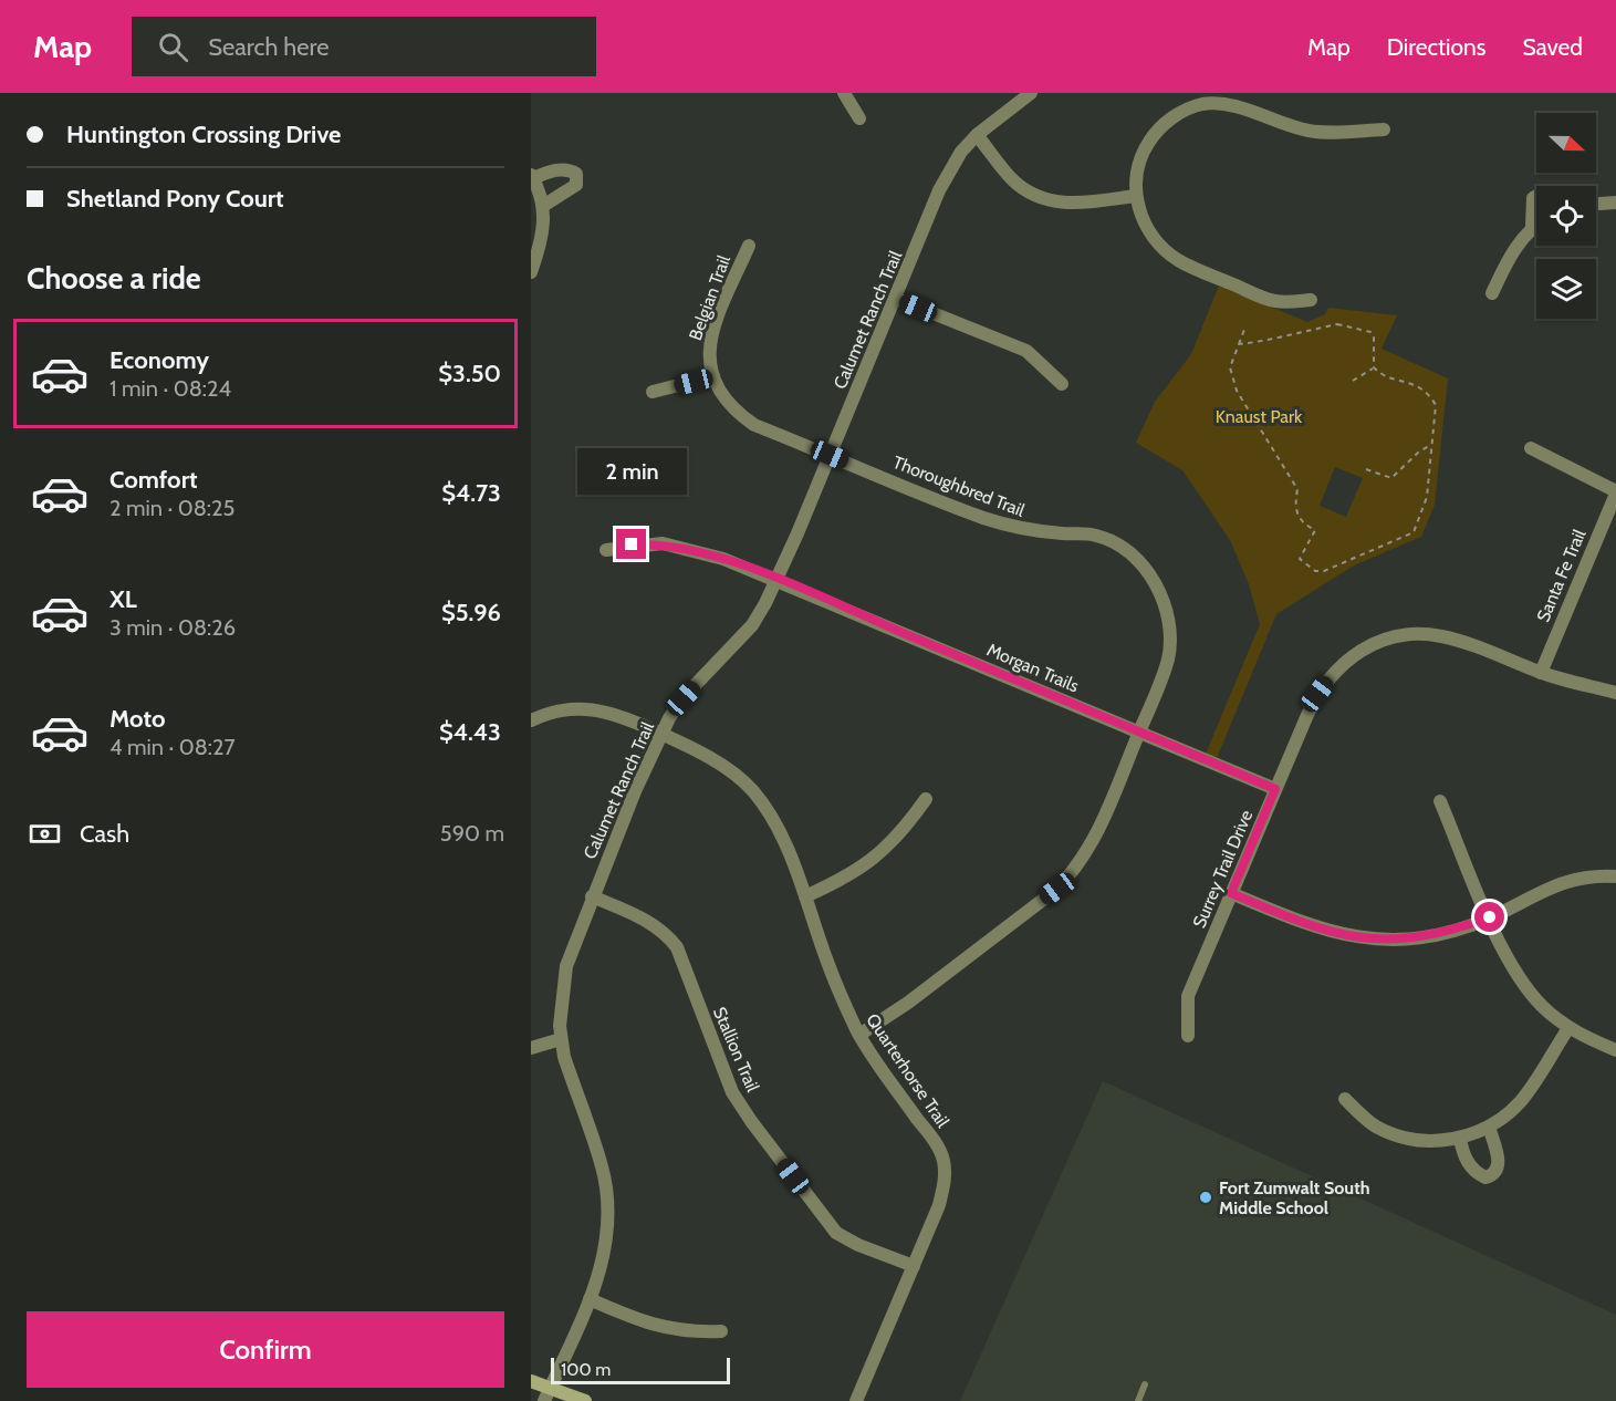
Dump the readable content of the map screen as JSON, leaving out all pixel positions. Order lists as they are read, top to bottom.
{
  "streets": {
    "street": [
      "Belgian Trail",
      "Calumet Ranch Trail",
      "Thoroughbred Trail",
      "Santa Fe Trail",
      "Morgan Trails",
      "Surrey Trail Drive",
      "Stallion Trail",
      "Quarterhorse Trail"
    ]
  },
  "crossings": [
    ["Belgian Trail", "Calumet Ranch Trail"],
    ["Belgian Trail", "Thoroughbred Trail"],
    ["Calumet Ranch Trail", "Thoroughbred Trail"],
    ["Calumet Ranch Trail", "Morgan Trails"],
    ["Calumet Ranch Trail", "Stallion Trail"],
    ["Calumet Ranch Trail", "Quarterhorse Trail"],
    ["Thoroughbred Trail", "Morgan Trails"],
    ["Thoroughbred Trail", "Quarterhorse Trail"],
    ["Santa Fe Trail", "Surrey Trail Drive"],
    ["Morgan Trails", "Surrey Trail Drive"],
    ["Stallion Trail", "Quarterhorse Trail"]
  ],
  "parks": ["Knaust Park"],
  "places": ["Fort Zumwalt South Middle School"],
  "scale_bar": "100 m",
  "north": "right",
  "page": {
    "header": "Map",
    "search": "Search here",
    "nav": ["Map", "Directions", "Saved"],
    "banner": ["Huntington Crossing Drive", "Shetland Pony Court"],
    "heading": "Choose a ride",
    "list": [
      {
        "name": "Economy",
        "note": "1 min · 08:24",
        "value": "$3.50"
      },
      {
        "name": "Comfort",
        "note": "2 min · 08:25",
        "value": "$4.73"
      },
      {
        "name": "XL",
        "note": "3 min · 08:26",
        "value": "$5.96"
      },
      {
        "name": "Moto",
        "note": "4 min · 08:27",
        "value": "$4.43"
      }
    ],
    "bubble": "2 min",
    "pay": ["Cash", "590 m"],
    "buttons": "Confirm",
    "scale": "100 m"
  }
}
